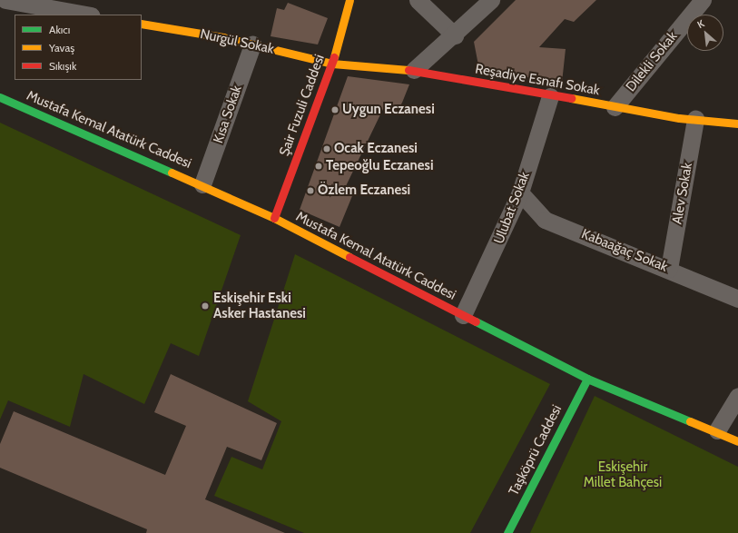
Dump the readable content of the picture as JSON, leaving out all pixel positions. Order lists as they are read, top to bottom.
{
  "streets": {
    "main road": [
      "Nurgül Sokak",
      "Reşadiye Esnafı Sokak",
      "Şair Fuzuli Caddesi",
      "Mustafa Kemal Atatürk Caddesi",
      "Taşköprü Caddesi"
    ],
    "street": [
      "Dilekli Sokak",
      "Kısa Sokak",
      "Alev Sokak",
      "Ulubat Sokak",
      "Kabaağaç Sokak"
    ]
  },
  "crossings": [
    ["Nurgül Sokak", "Reşadiye Esnafı Sokak"],
    ["Nurgül Sokak", "Şair Fuzuli Caddesi"],
    ["Nurgül Sokak", "Kısa Sokak"],
    ["Dilekli Sokak", "Reşadiye Esnafı Sokak"],
    ["Reşadiye Esnafı Sokak", "Şair Fuzuli Caddesi"],
    ["Reşadiye Esnafı Sokak", "Alev Sokak"],
    ["Reşadiye Esnafı Sokak", "Ulubat Sokak"],
    ["Şair Fuzuli Caddesi", "Mustafa Kemal Atatürk Caddesi"],
    ["Kısa Sokak", "Mustafa Kemal Atatürk Caddesi"],
    ["Mustafa Kemal Atatürk Caddesi", "Ulubat Sokak"],
    ["Mustafa Kemal Atatürk Caddesi", "Taşköprü Caddesi"],
    ["Alev Sokak", "Kabaağaç Sokak"],
    ["Ulubat Sokak", "Kabaağaç Sokak"]
  ],
  "parks": ["Eskişehir Millet Bahçesi"],
  "places": [
    "Uygun Eczanesi",
    "Ocak Eczanesi",
    "Tepeoğlu Eczanesi",
    "Özlem Eczanesi",
    "Eskişehir Eski Asker Hastanesi"
  ],
  "legend": ["Akıcı", "Yavaş", "Sıkışık"],
  "north": "top left"
}
